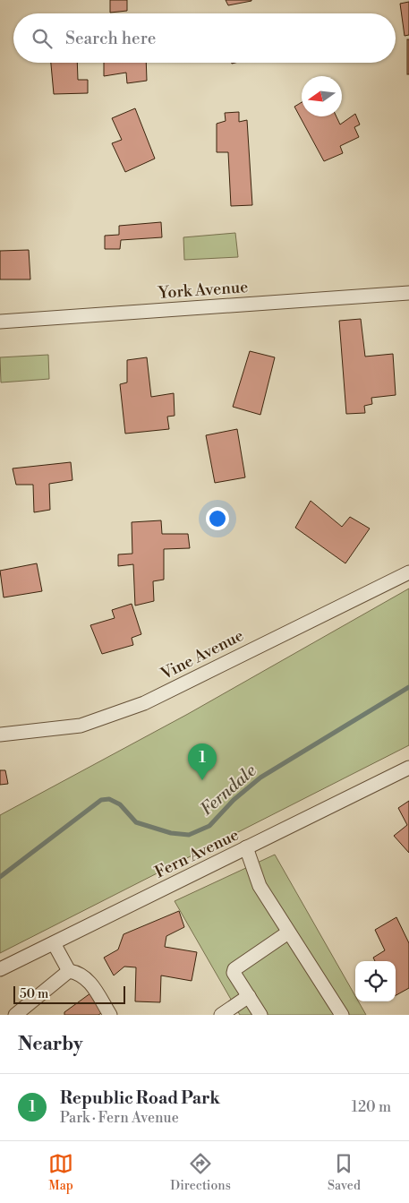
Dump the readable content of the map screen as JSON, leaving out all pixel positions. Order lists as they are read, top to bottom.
{
  "streets": {
    "street": ["York Avenue", "Vine Avenue", "Fern Avenue"]
  },
  "water": ["Ferndale"],
  "scale_bar": "50 m",
  "north": "left",
  "page": {
    "search": "Search here",
    "pins": "1",
    "scale": "50 m",
    "heading": "Nearby",
    "list": [
      {
        "mark": "1",
        "name": "Republic Road Park",
        "note": "Park · Fern Avenue",
        "value": "120 m"
      }
    ],
    "nav": ["Map", "Directions", "Saved"]
  }
}
